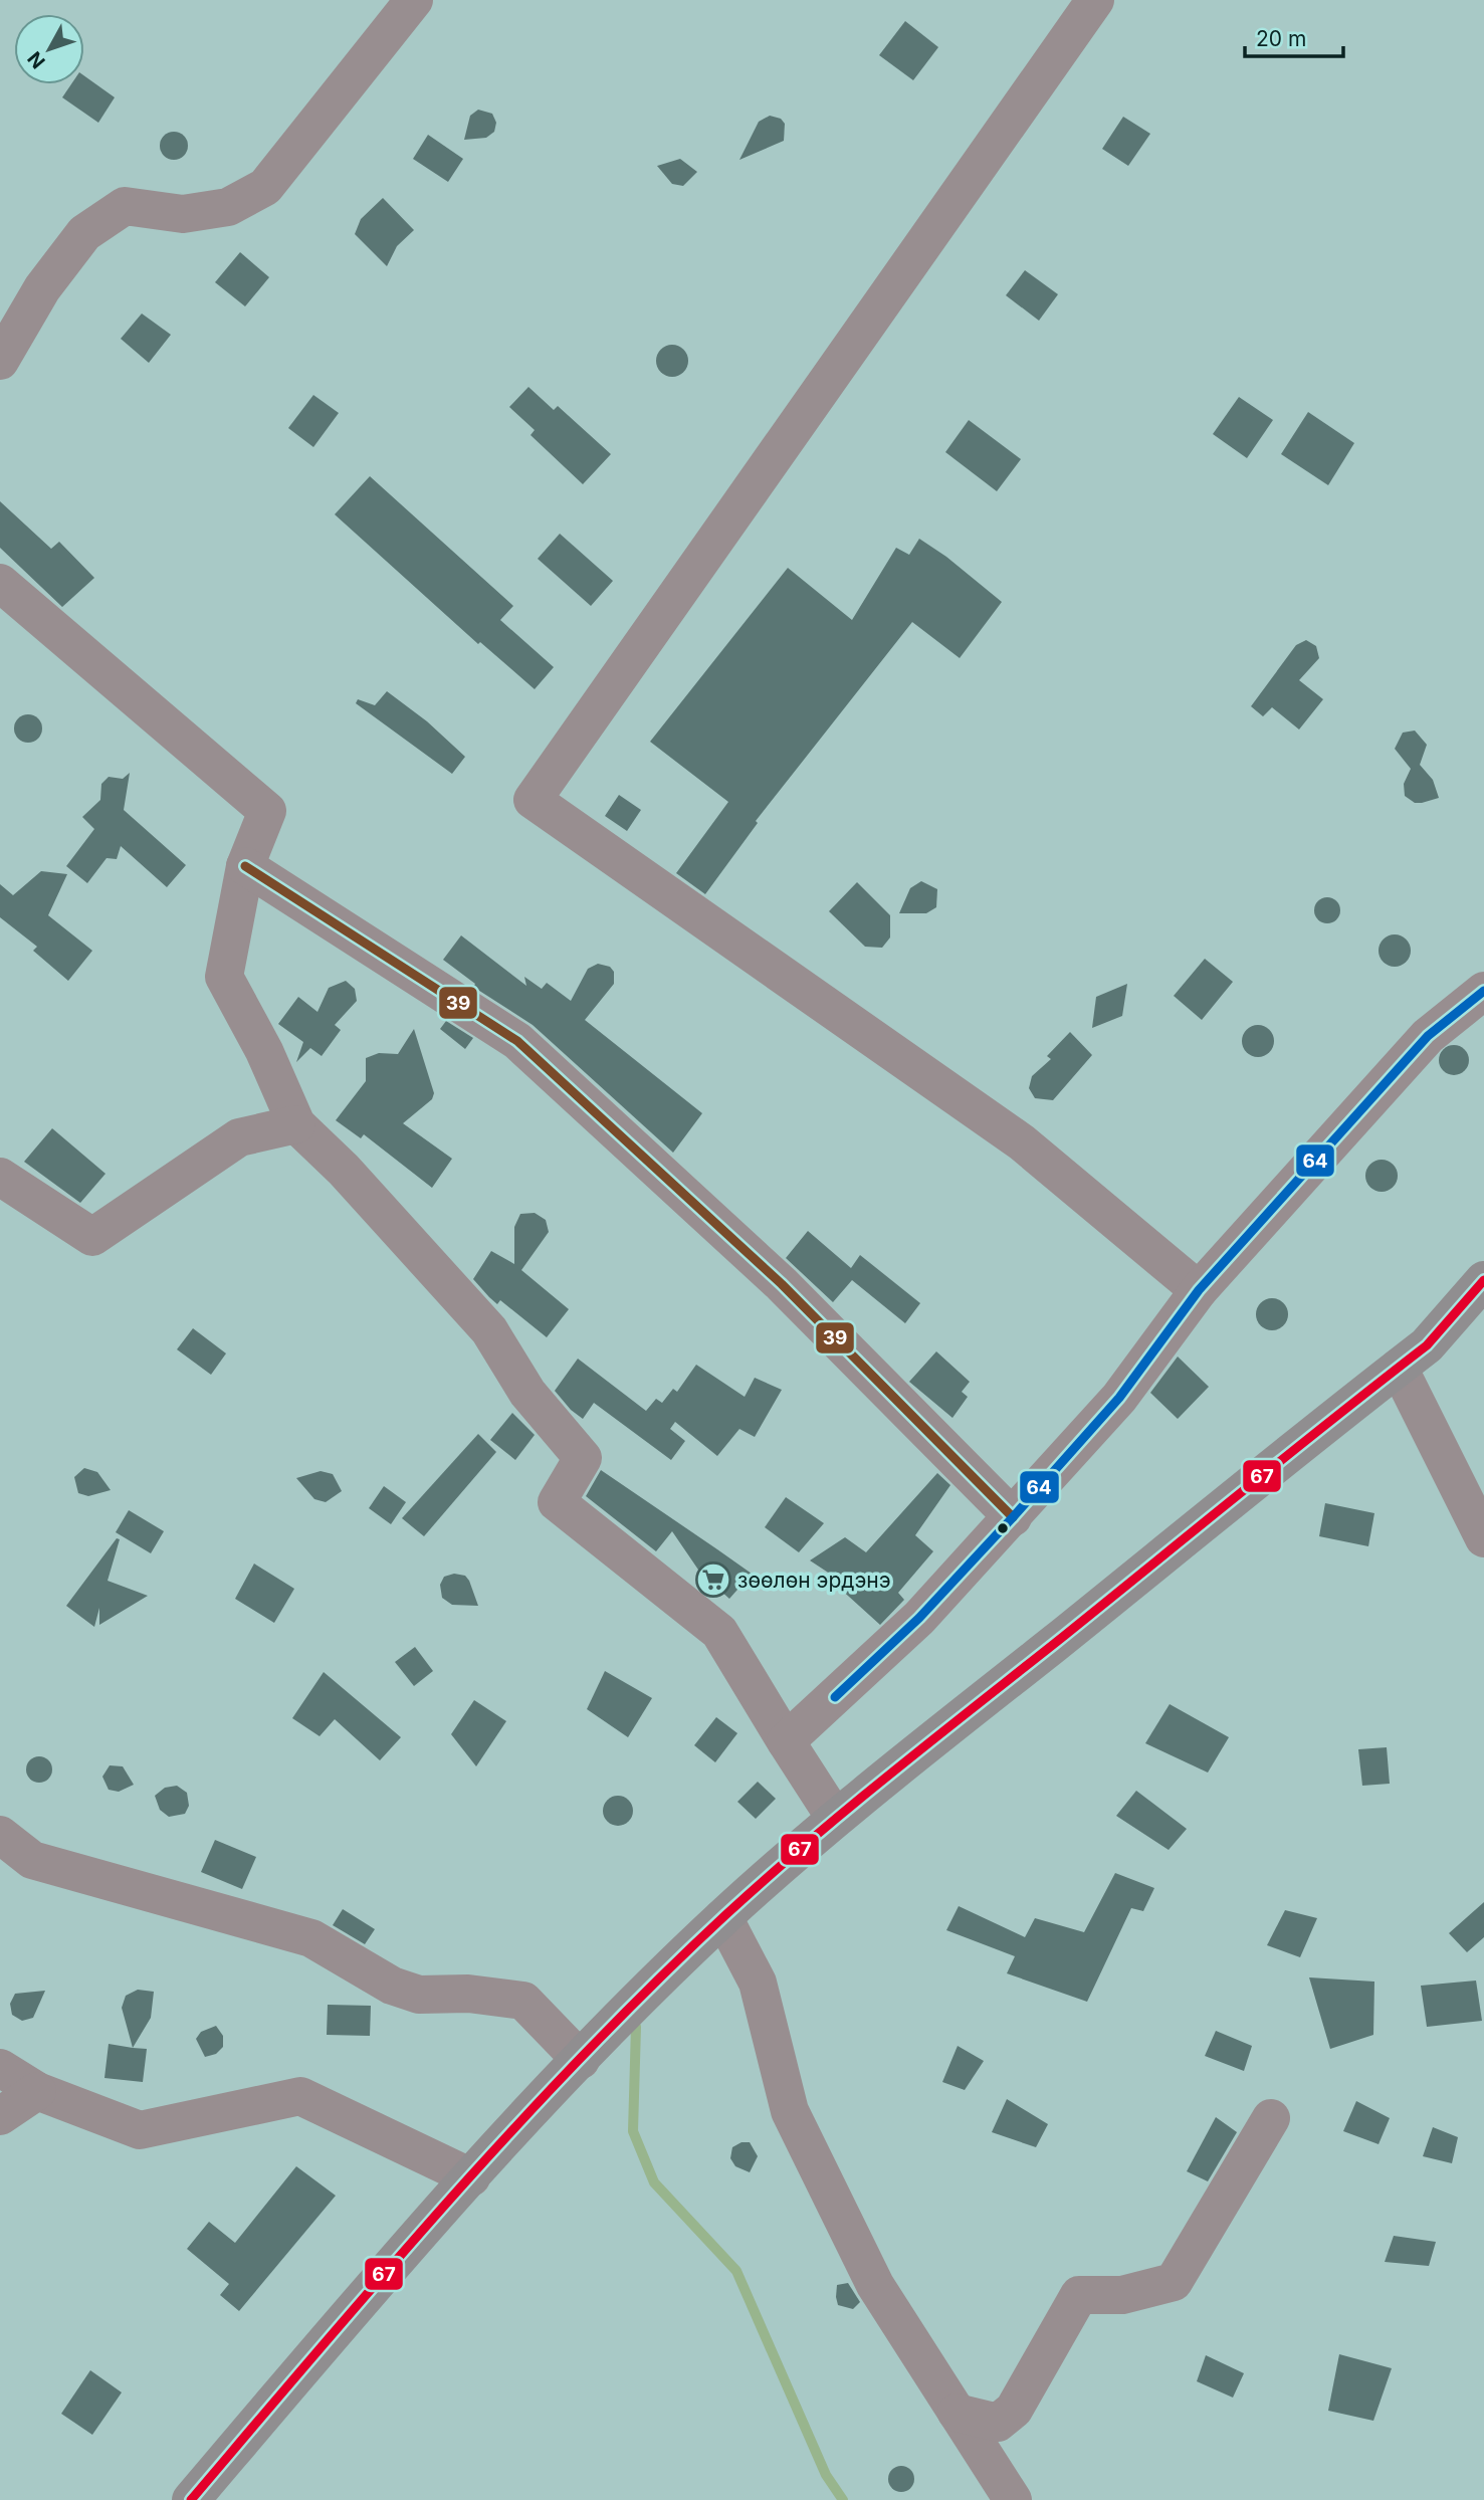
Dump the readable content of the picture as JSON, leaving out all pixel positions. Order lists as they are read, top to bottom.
{
  "places": {
    "supermarket": ["зөөлөн эрдэнэ"]
  },
  "lines": ["transit line 39", "transit line 64", "transit line 67"],
  "scale_bar": "20 m",
  "north": "bottom left"
}
